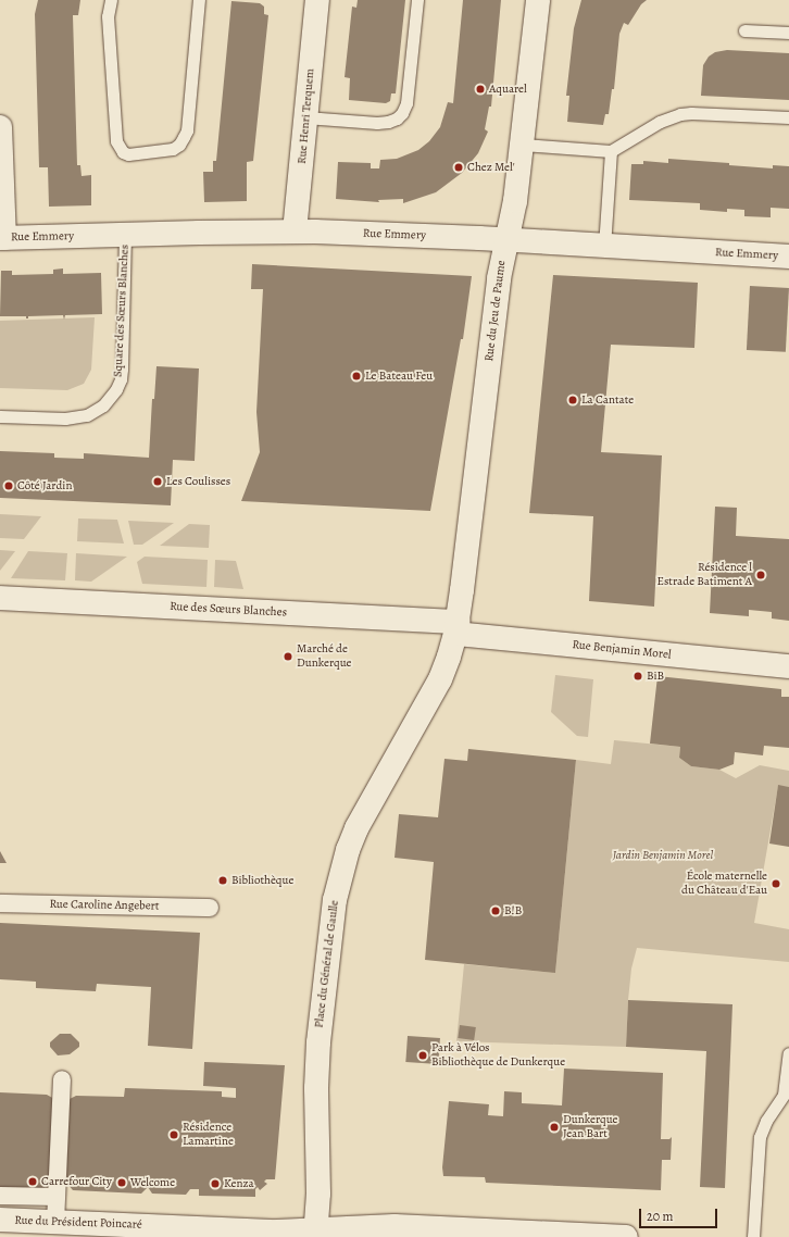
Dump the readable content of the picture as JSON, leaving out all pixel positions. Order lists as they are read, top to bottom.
{
  "streets": {
    "street": [
      "Rue Henri Terquem",
      "Rue Emmery",
      "Rue du Jeu de Paume",
      "Rue des Sœurs Blanches",
      "Rue Benjamin Morel",
      "Rue Caroline Angebert",
      "Place du Général de Gaulle",
      "Rue du Président Poincaré"
    ],
    "lane": ["Square des Sœurs Blanches"]
  },
  "crossings": [
    ["Rue Henri Terquem", "Rue Emmery"],
    ["Rue Emmery", "Square des Sœurs Blanches"],
    ["Rue Emmery", "Rue du Jeu de Paume"],
    ["Rue du Jeu de Paume", "Rue des Sœurs Blanches"],
    ["Rue du Jeu de Paume", "Rue Benjamin Morel"],
    ["Rue du Jeu de Paume", "Place du Général de Gaulle"],
    ["Rue des Sœurs Blanches", "Rue Benjamin Morel"],
    ["Rue des Sœurs Blanches", "Place du Général de Gaulle"],
    ["Rue Benjamin Morel", "Place du Général de Gaulle"],
    ["Place du Général de Gaulle", "Rue du Président Poincaré"]
  ],
  "parks": ["Jardin Benjamin Morel"],
  "places": [
    "Aquarel",
    "Chez Mel'",
    "Le Bateau Feu",
    "La Cantate",
    "Les Coulisses",
    "Côté Jardin",
    "Résidence l Estrade Batiment A",
    "Marché de Dunkerque",
    "BiB",
    "Bibliothèque",
    "École maternelle du Château d'Eau",
    "B!B",
    "Park à Vélos Bibliothèque de Dunkerque",
    "Dunkerque Jean Bart",
    "Résidence Lamartine",
    "Carrefour City",
    "Welcome",
    "Kenza"
  ],
  "scale_bar": "20 m"
}
